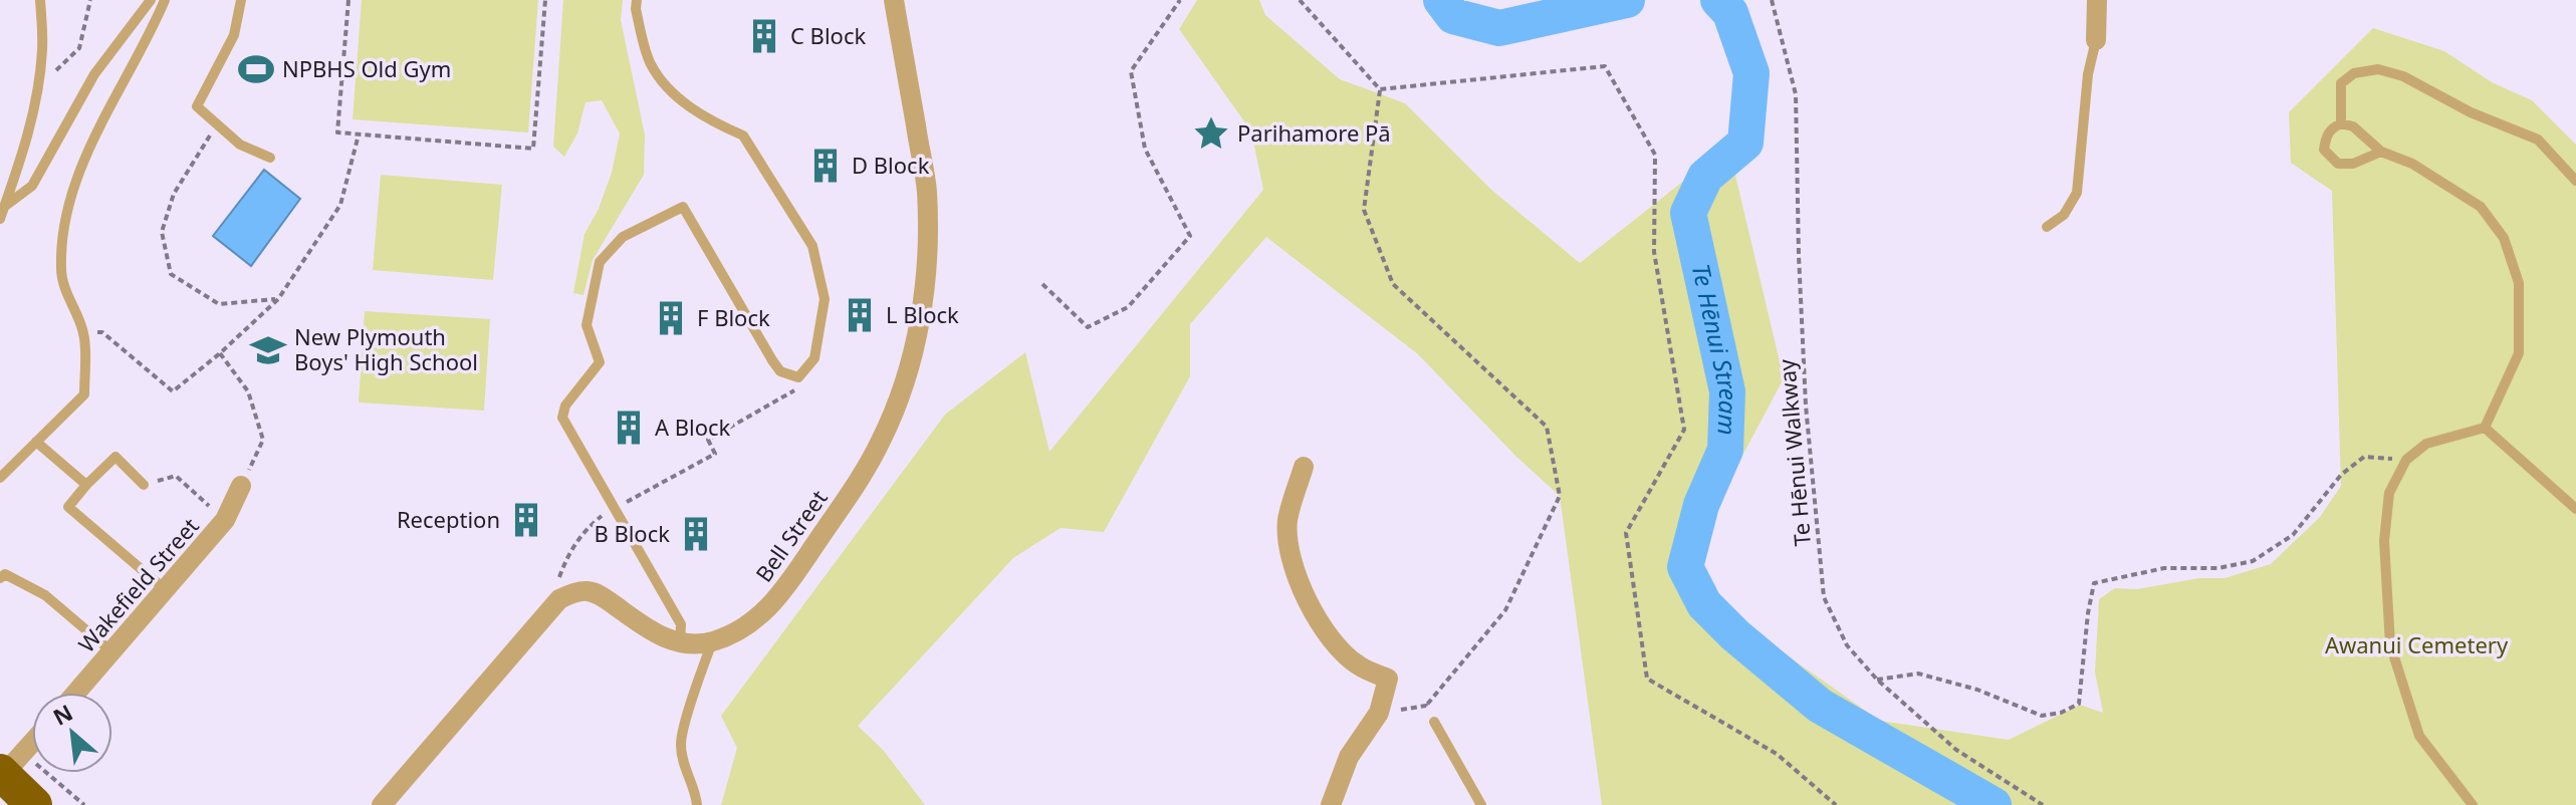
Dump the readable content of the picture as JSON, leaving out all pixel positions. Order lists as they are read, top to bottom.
{
  "streets": {
    "street": ["Bell Street", "Wakefield Street"],
    "path": ["Te Hēnui Walkway"]
  },
  "water": ["Te Hēnui Stream"],
  "parks": ["Awanui Cemetery"],
  "places": {
    "building": [
      "C Block",
      "D Block",
      "L Block",
      "F Block",
      "A Block",
      "Reception",
      "B Block"
    ],
    "sports": ["NPBHS Old Gym"],
    "place": ["Parihamore Pā"],
    "school or university": ["New Plymouth Boys' High School"]
  },
  "north": "top left"
}
